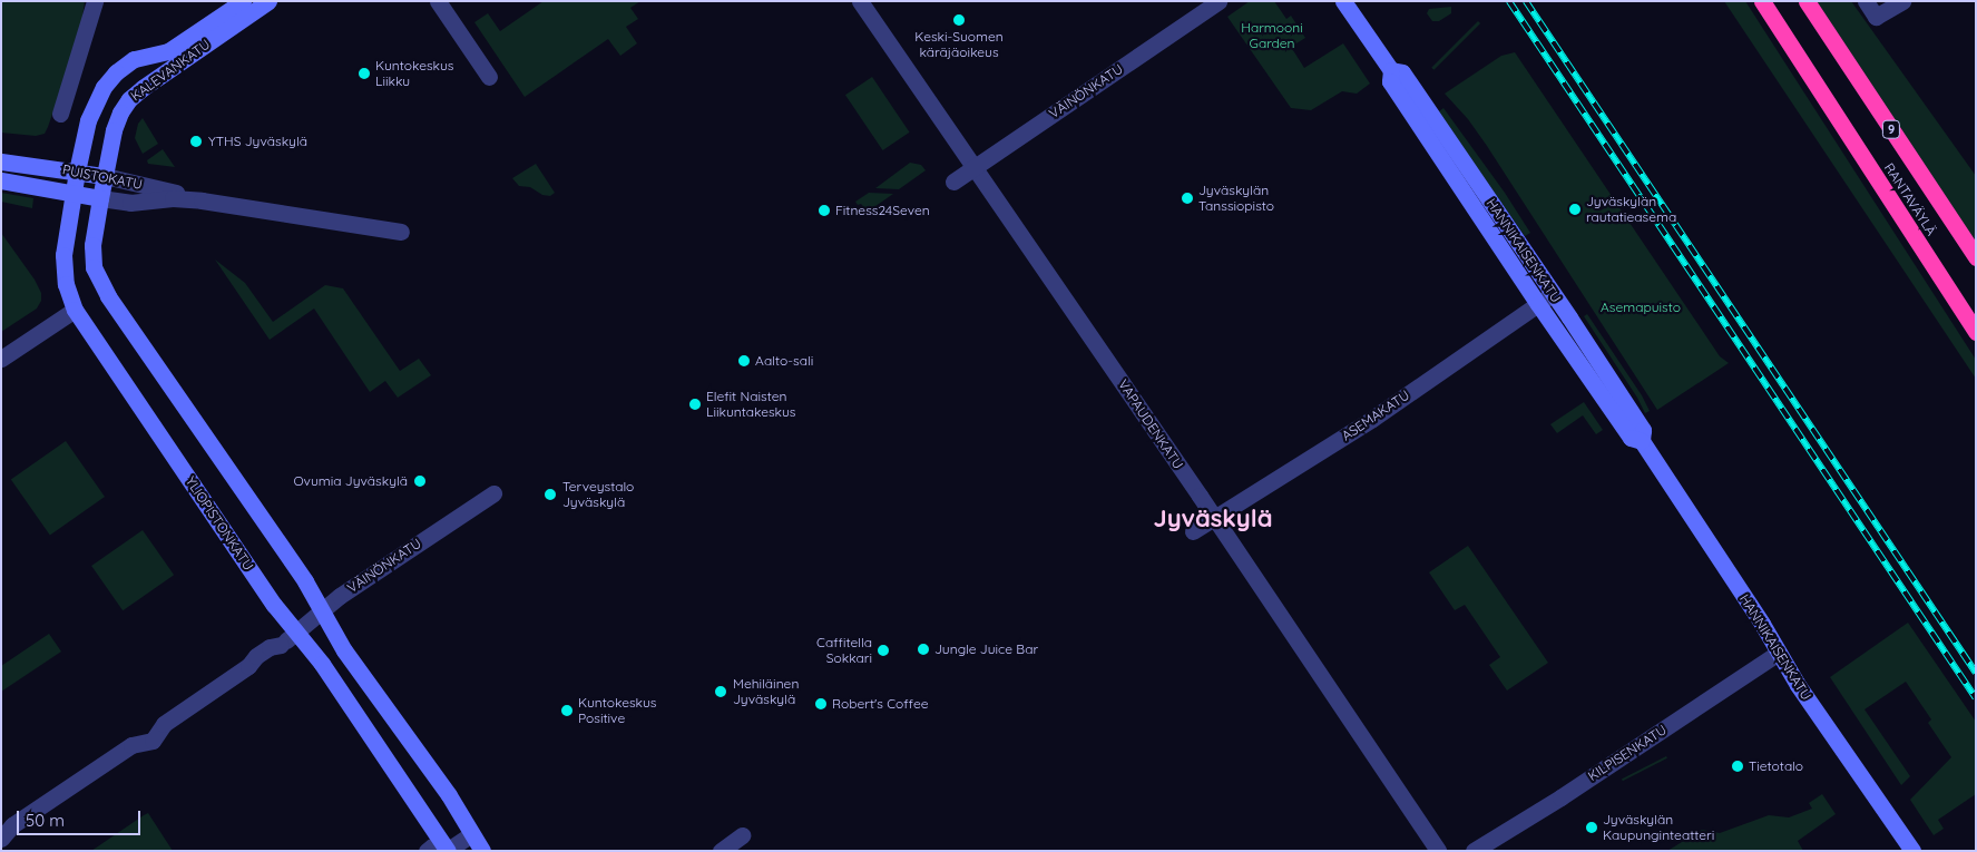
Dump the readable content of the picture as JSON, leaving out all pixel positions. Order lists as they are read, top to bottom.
{
  "streets": {
    "highway": ["9", "RANTAVÄYLÄ"],
    "main road": [
      "KALEVANKATU",
      "PUISTOKATU",
      "HANNIKAISENKATU",
      "YLIOPISTONKATU"
    ],
    "street": [
      "VÄINÖNKATU",
      "ASEMAKATU",
      "VAPAUDENKATU",
      "KILPISENKATU"
    ]
  },
  "crossings": [
    ["KALEVANKATU", "PUISTOKATU"],
    ["KALEVANKATU", "YLIOPISTONKATU"],
    ["VÄINÖNKATU", "VAPAUDENKATU"],
    ["VÄINÖNKATU", "YLIOPISTONKATU"],
    ["PUISTOKATU", "YLIOPISTONKATU"],
    ["HANNIKAISENKATU", "ASEMAKATU"],
    ["HANNIKAISENKATU", "KILPISENKATU"],
    ["ASEMAKATU", "VAPAUDENKATU"]
  ],
  "districts": ["Jyväskylä"],
  "parks": ["Harmooni Garden", "Asemapuisto"],
  "places": [
    "Keski-Suomen käräjäoikeus",
    "Kuntokeskus Liikku",
    "YTHS Jyväskylä",
    "Jyväskylän Tanssiopisto",
    "Jyväskylän rautatieasema",
    "Fitness24Seven",
    "Aalto-sali",
    "Elefit Naisten Liikuntakeskus",
    "Ovumia Jyväskylä",
    "Terveystalo Jyväskylä",
    "Jungle Juice Bar",
    "Caffitella Sokkari",
    "Mehiläinen Jyväskylä",
    "Robert's Coffee",
    "Kuntokeskus Positive",
    "Tietotalo",
    "Jyväskylän Kaupunginteatteri"
  ],
  "scale_bar": "50 m"
}
